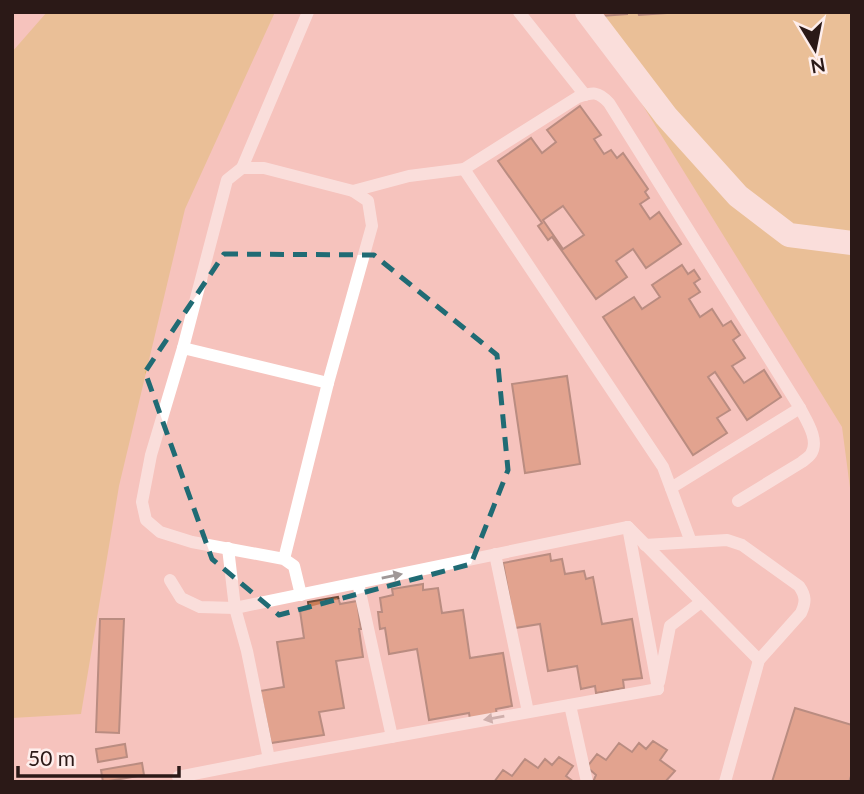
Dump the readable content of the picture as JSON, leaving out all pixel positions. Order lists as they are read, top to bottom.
{
  "scale_bar": "50 m",
  "north": "bottom"
}
